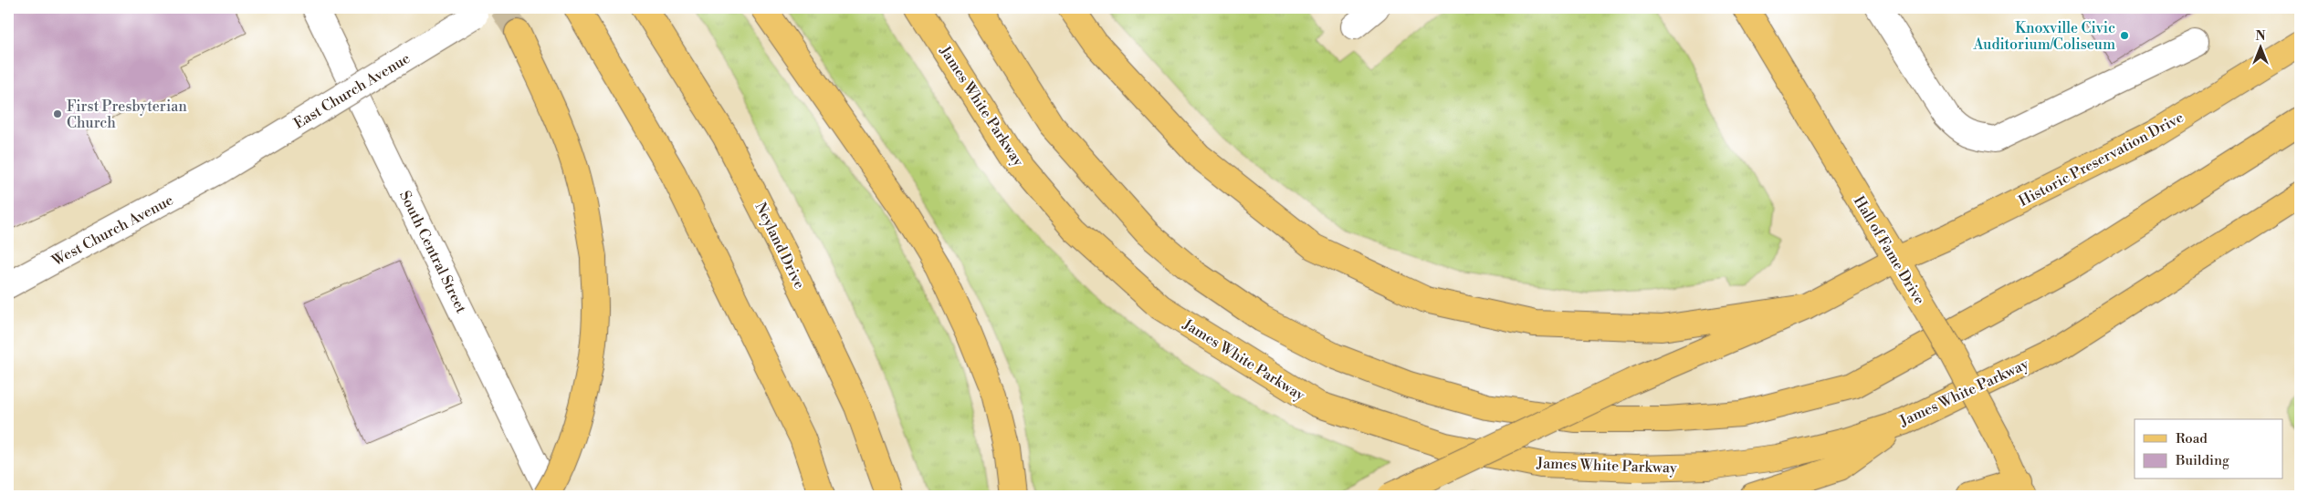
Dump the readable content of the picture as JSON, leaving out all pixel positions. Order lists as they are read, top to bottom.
{
  "streets": {
    "main road": [
      "James White Parkway",
      "Historic Preservation Drive",
      "Neyland Drive",
      "Hall of Fame Drive"
    ],
    "street": ["East Church Avenue", "West Church Avenue", "South Central Street"]
  },
  "crossings": [
    ["East Church Avenue", "West Church Avenue"],
    ["Historic Preservation Drive", "Hall of Fame Drive"]
  ],
  "places": ["Knoxville Civic Auditorium/Coliseum", "First Presbyterian Church"],
  "legend": ["Road", "Building"],
  "north": "top"
}
